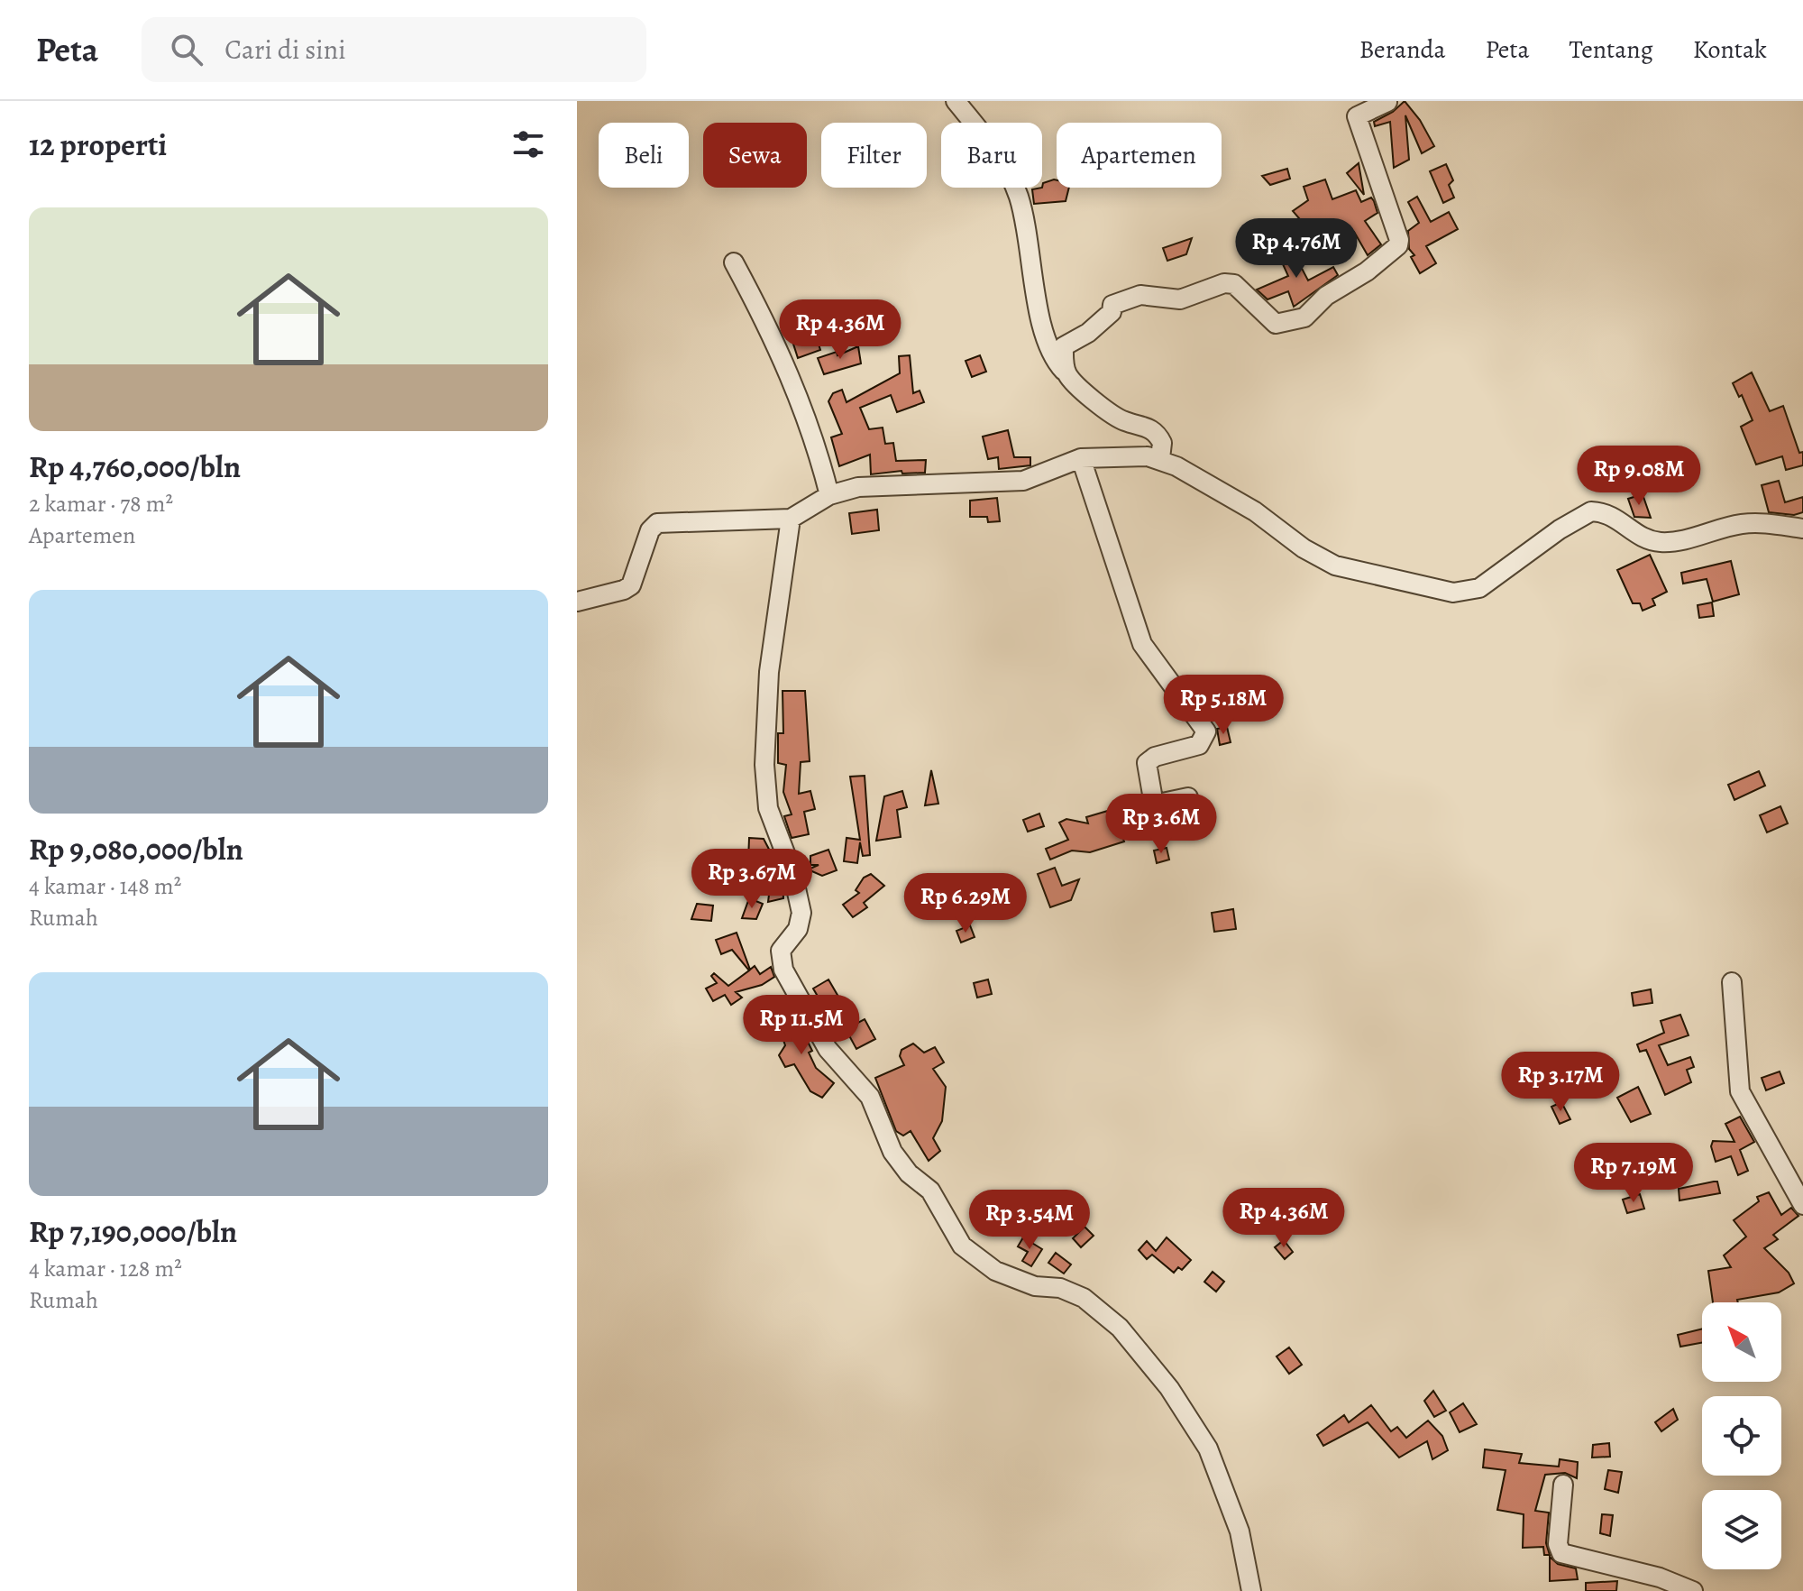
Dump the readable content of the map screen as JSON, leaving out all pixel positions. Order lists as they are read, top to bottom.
{
  "north": "top left",
  "page": {
    "header": "Peta",
    "search": "Cari di sini",
    "nav": [
      "Beranda",
      "Peta",
      "Tentang",
      "Kontak"
    ],
    "heading": "12 properti",
    "chip": [
      "Beli",
      "Sewa",
      "Filter",
      "Baru",
      "Apartemen"
    ],
    "list": [
      {
        "name": "Rp 4,760,000/bln",
        "note": "2 kamar · 78 m² · Apartemen"
      },
      {
        "name": "Rp 9,080,000/bln",
        "note": "4 kamar · 148 m² · Rumah"
      },
      {
        "name": "Rp 7,190,000/bln",
        "note": "4 kamar · 128 m² · Rumah"
      }
    ],
    "price": [
      "Rp 4.76M",
      "Rp 4.36M",
      "Rp 9.08M",
      "Rp 5.18M",
      "Rp 3.6M",
      "Rp 3.67M",
      "Rp 6.29M",
      "Rp 11.5M",
      "Rp 3.17M",
      "Rp 7.19M",
      "Rp 4.36M",
      "Rp 3.54M"
    ]
  }
}
